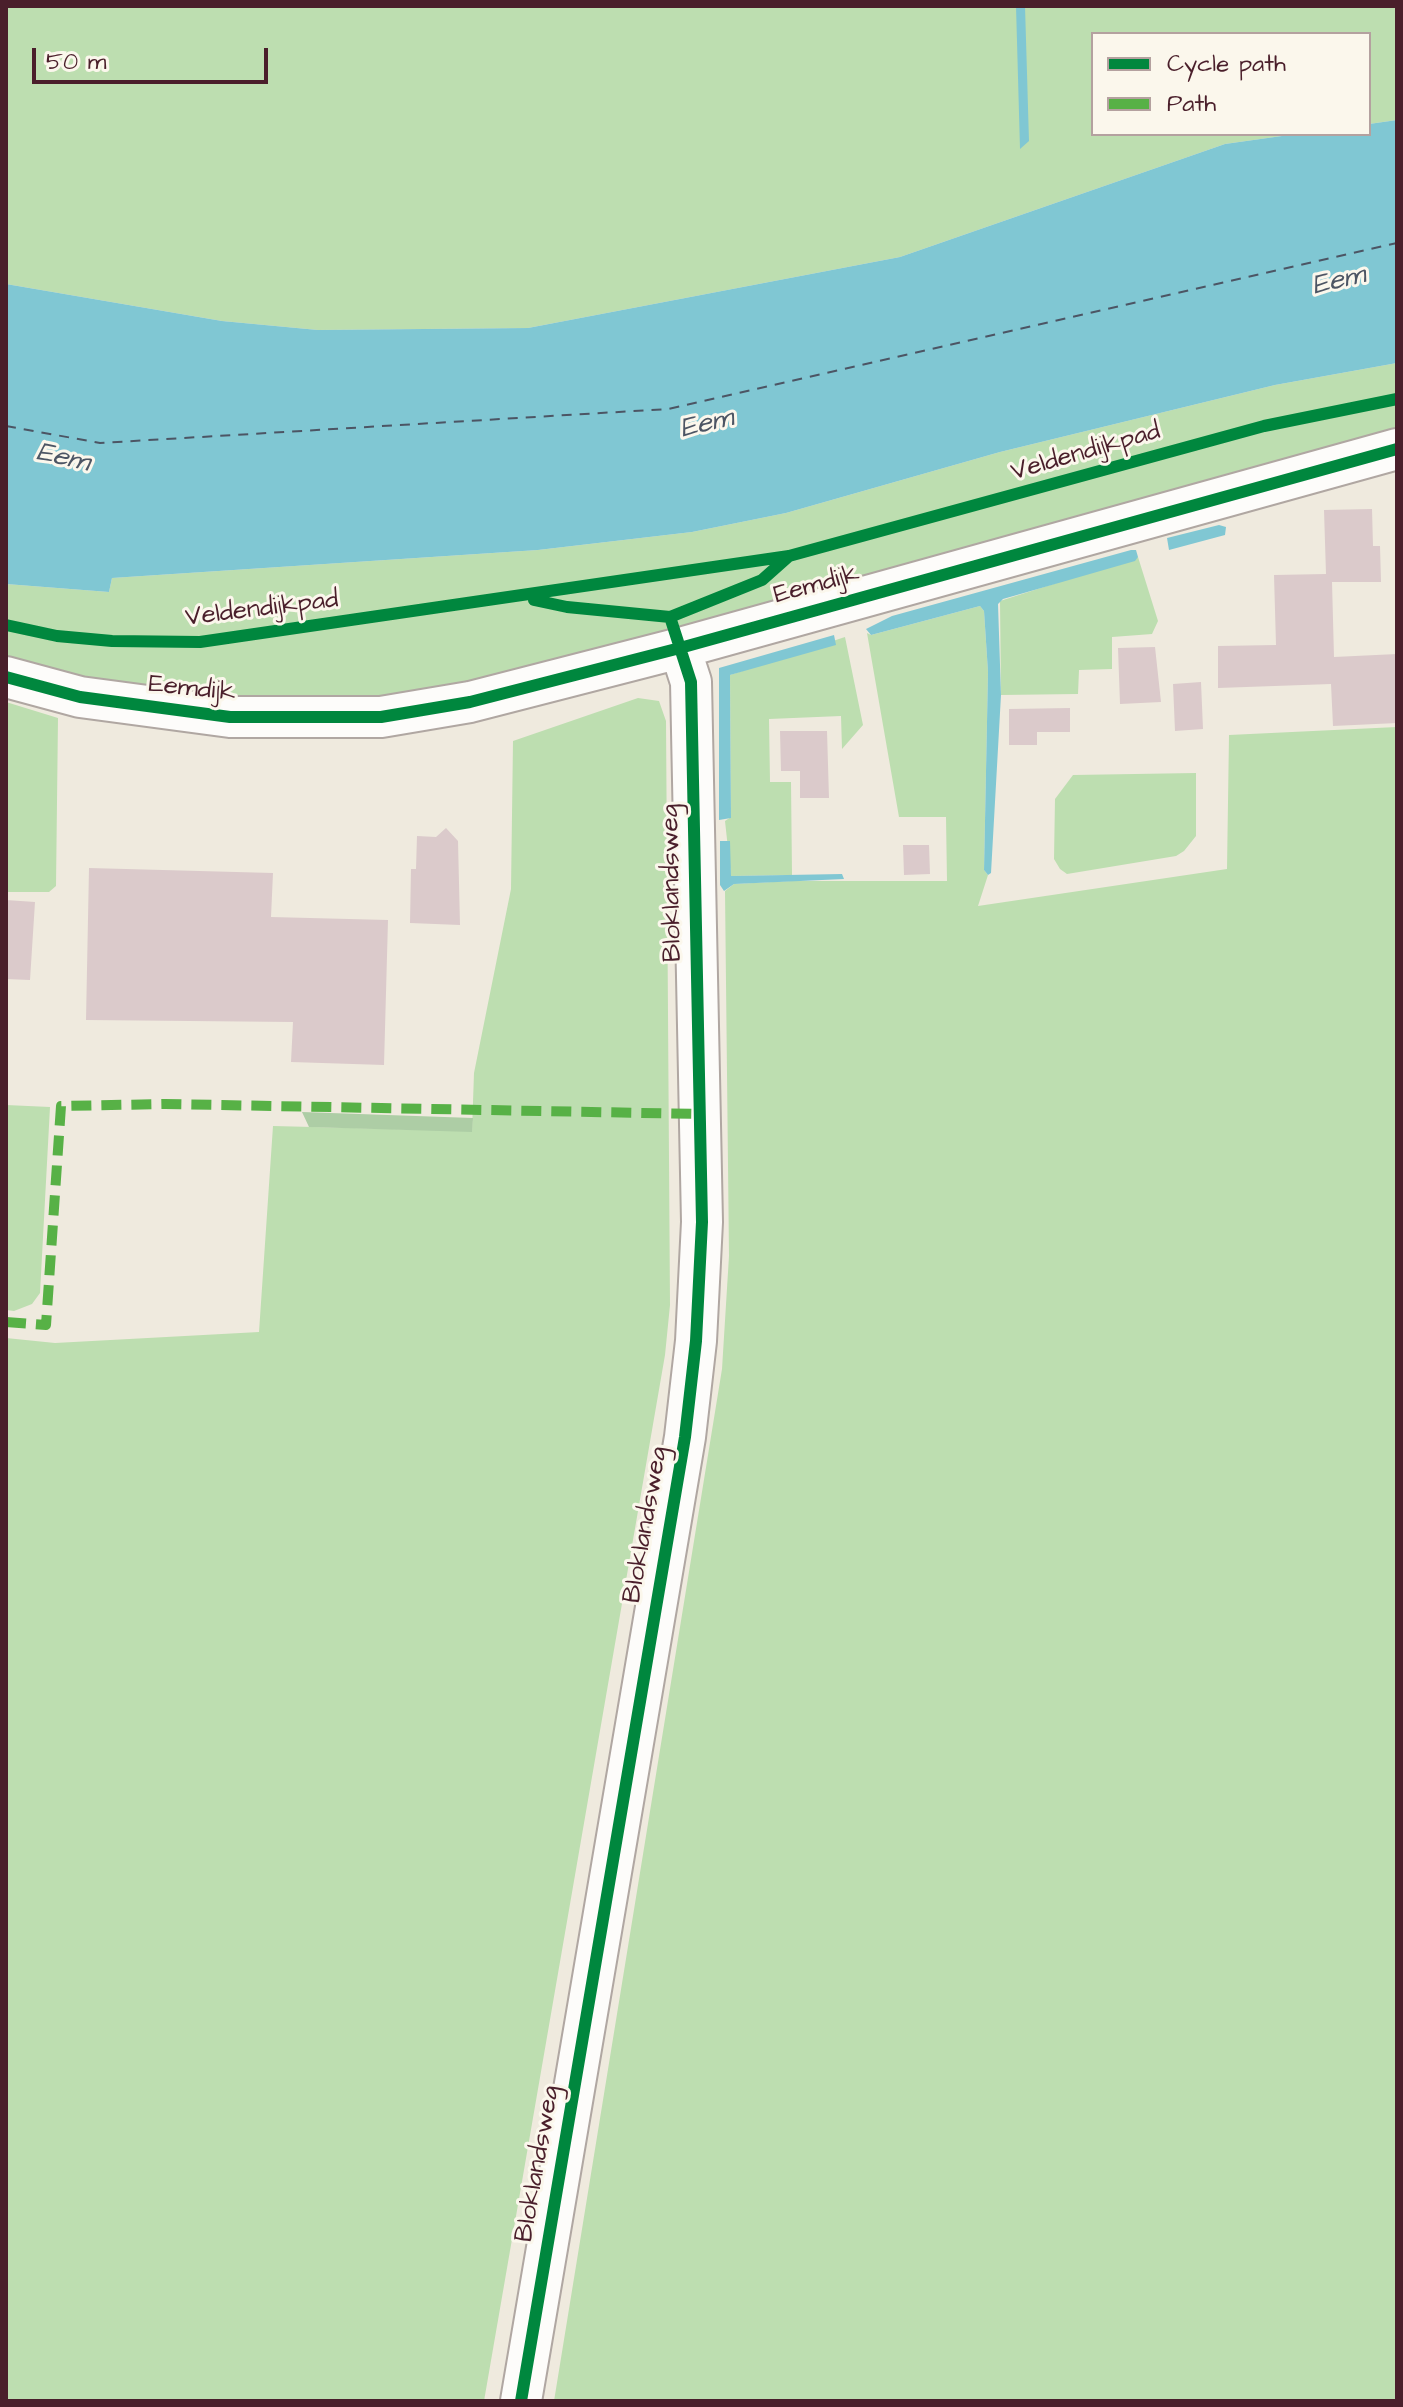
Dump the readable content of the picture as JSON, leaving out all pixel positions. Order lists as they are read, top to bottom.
{
  "streets": {
    "street": ["Eemdijk", "Bloklandsweg"],
    "cycle path": ["Veldendijkpad"]
  },
  "crossings": [
    ["Eemdijk", "Bloklandsweg"]
  ],
  "water": ["Eem"],
  "legend": ["Cycle path", "Path"],
  "scale_bar": "50 m"
}
